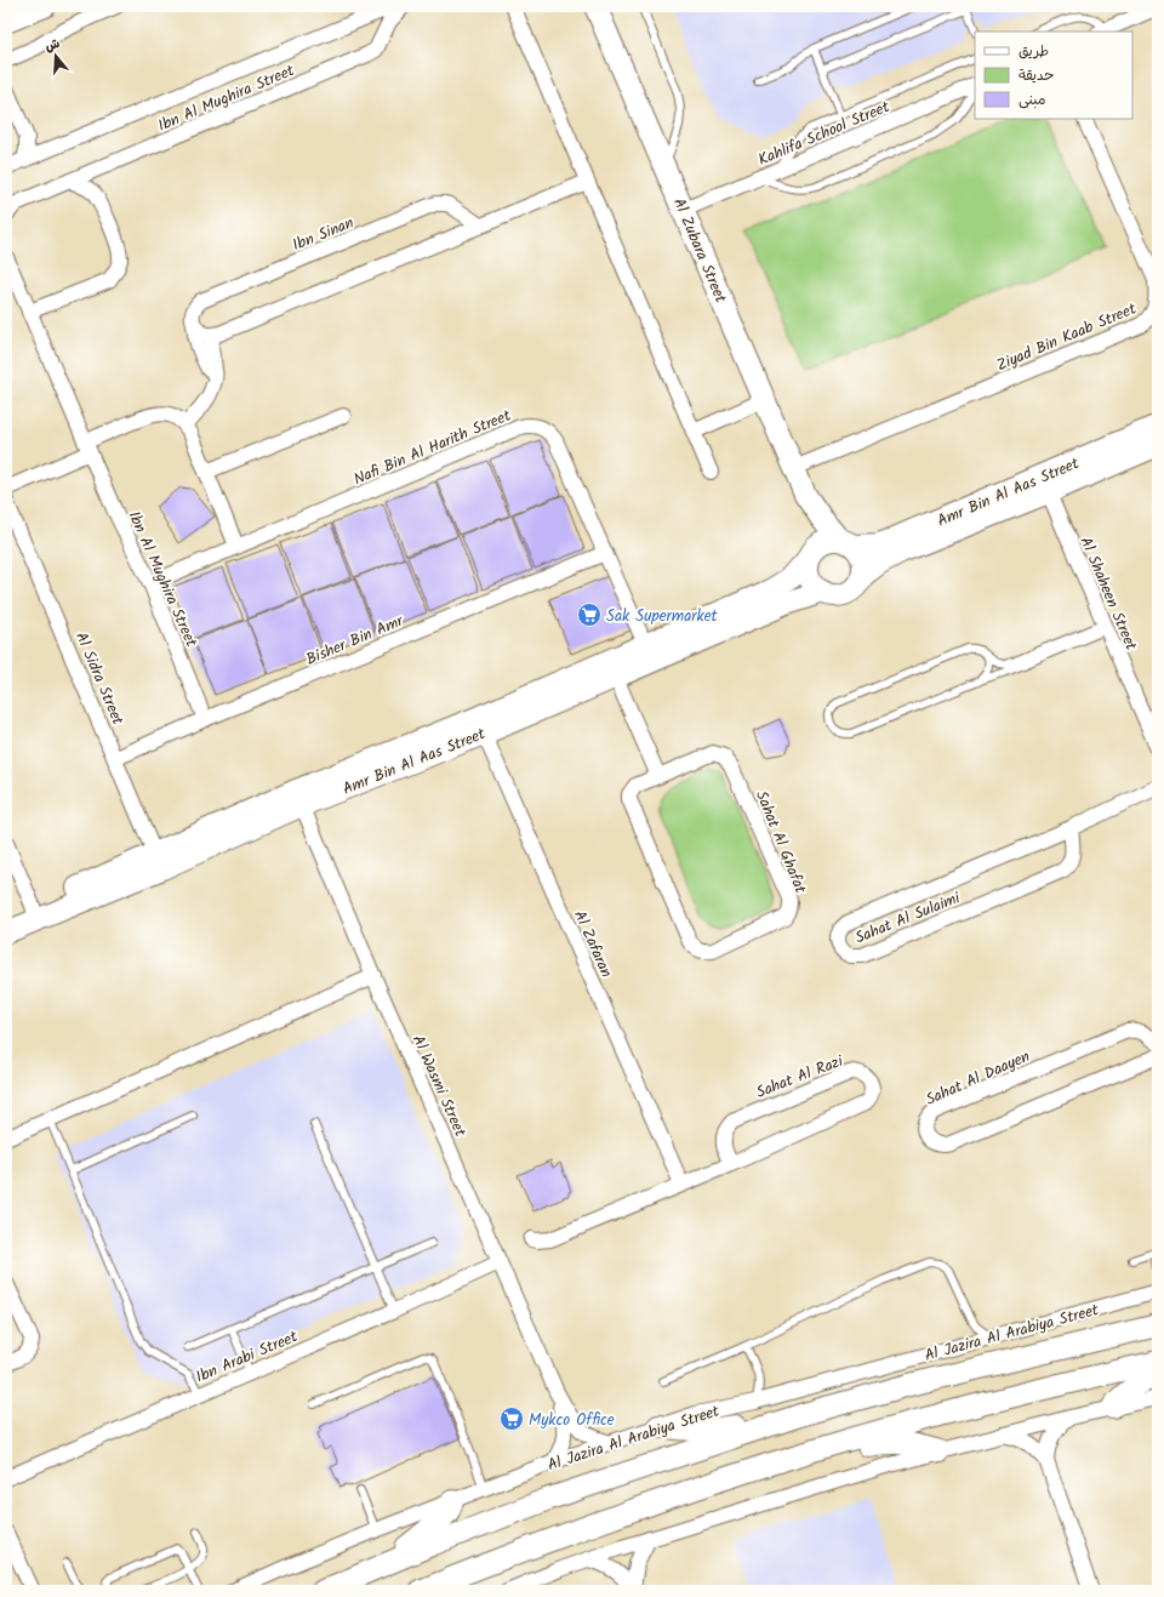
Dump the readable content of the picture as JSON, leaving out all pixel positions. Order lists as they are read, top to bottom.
{
  "streets": {
    "street": [
      "Ibn Al Mughira Street",
      "Kahlifa School Street",
      "Ibn Sinan",
      "Al Zubara Street",
      "Ziyad Bin Kaab Street",
      "Nafi Bin Al Harith Street",
      "Amr Bin Al Aas Street",
      "Al Shaheen Street",
      "Bisher Bin Amr",
      "Al Sidra Street",
      "Sahat Al Ghafat",
      "Sahat Al Sulaimi",
      "Al Zafaran",
      "Sahat Al Razi",
      "Sahat Al Daayen",
      "Al Wasmi Street",
      "Al Jazira Al Arabiya Street",
      "Ibn Arabi Street"
    ]
  },
  "crossings": [
    ["Ibn Al Mughira Street", "Nafi Bin Al Harith Street"],
    ["Ibn Al Mughira Street", "Bisher Bin Amr"],
    ["Kahlifa School Street", "Al Zubara Street"],
    ["Al Zubara Street", "Ziyad Bin Kaab Street"],
    ["Al Zubara Street", "Amr Bin Al Aas Street"],
    ["Nafi Bin Al Harith Street", "Amr Bin Al Aas Street"],
    ["Nafi Bin Al Harith Street", "Bisher Bin Amr"],
    ["Amr Bin Al Aas Street", "Al Shaheen Street"],
    ["Amr Bin Al Aas Street", "Al Sidra Street"],
    ["Amr Bin Al Aas Street", "Al Zafaran"],
    ["Amr Bin Al Aas Street", "Al Wasmi Street"],
    ["Bisher Bin Amr", "Al Sidra Street"],
    ["Al Zafaran", "Sahat Al Razi"],
    ["Al Wasmi Street", "Al Jazira Al Arabiya Street"],
    ["Al Wasmi Street", "Ibn Arabi Street"]
  ],
  "places": {
    "supermarket": ["Sak Supermarket", "Mykco Office"]
  },
  "legend": ["طريق", "حديقة", "مبنى"],
  "north": "top"
}
